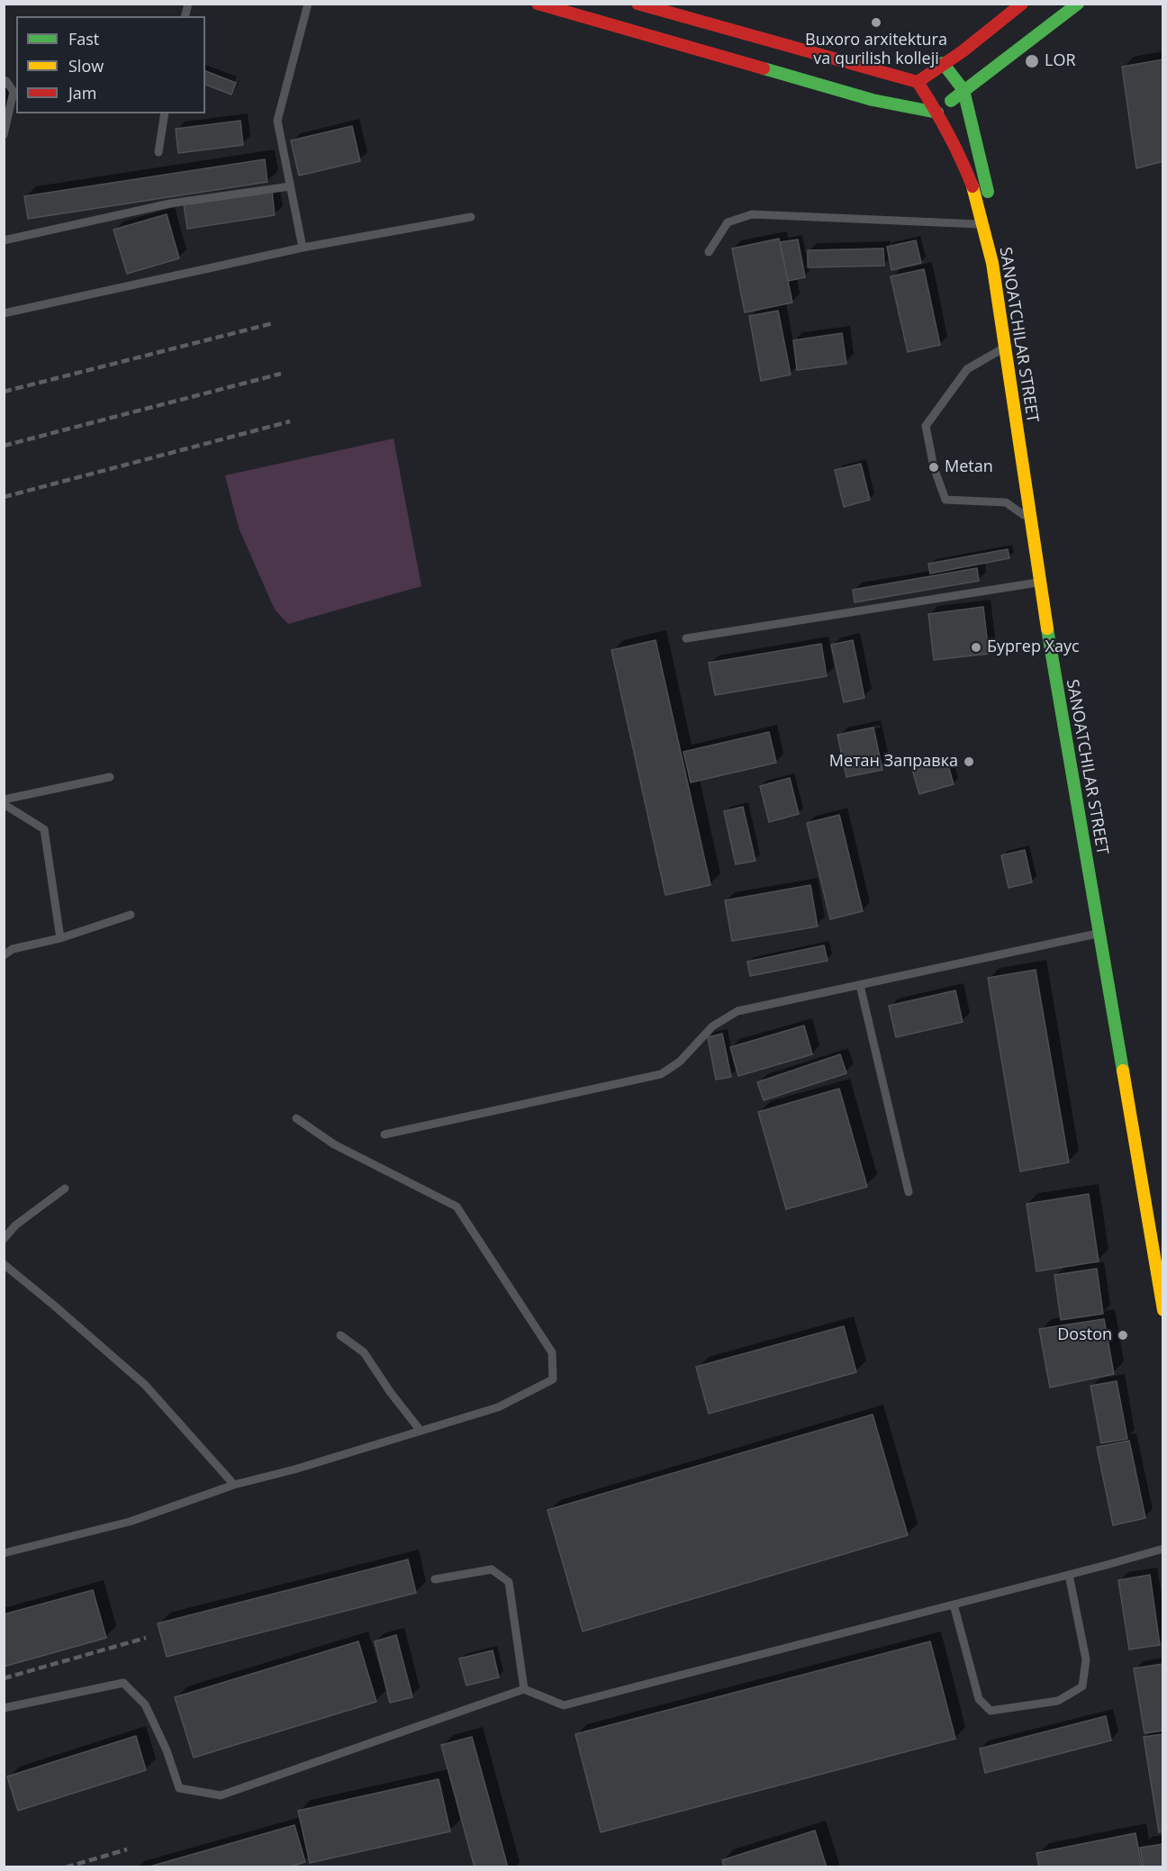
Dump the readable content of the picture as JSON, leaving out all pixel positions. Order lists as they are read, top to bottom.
{
  "streets": {
    "main road": ["SANOATCHILAR STREET"]
  },
  "places": [
    "Buxoro arxitektura va qurilish kolleji",
    "LOR",
    "Metan",
    "Бургер Хаус",
    "Метан Заправка",
    "Doston"
  ],
  "legend": ["Fast", "Slow", "Jam"]
}
